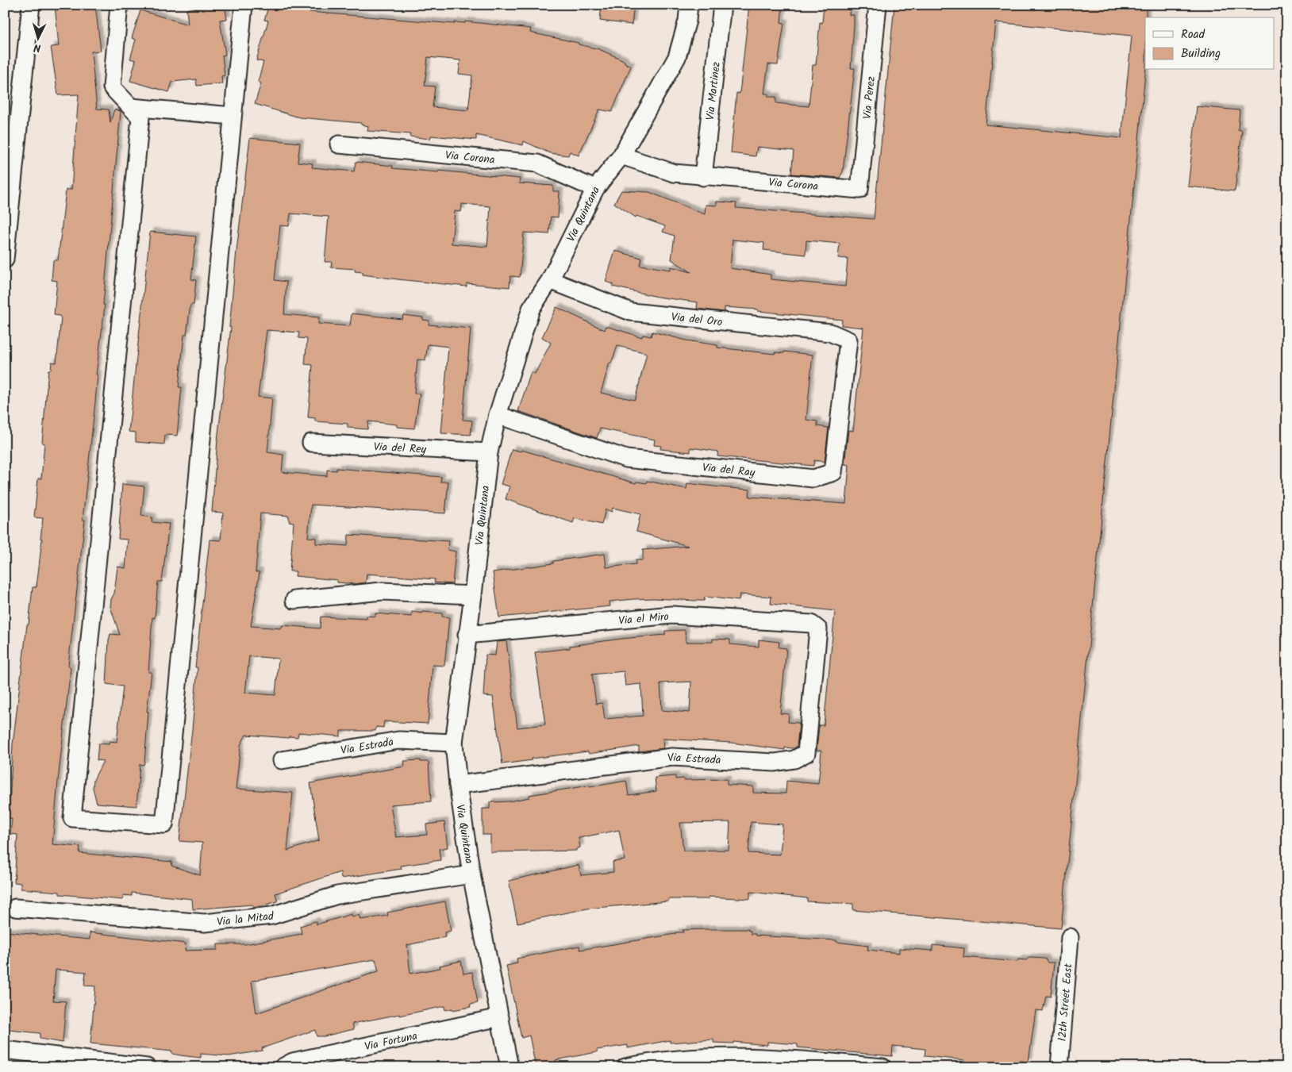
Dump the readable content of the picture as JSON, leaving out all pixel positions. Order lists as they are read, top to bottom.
{
  "streets": {
    "street": [
      "Via Martinez",
      "Via Perez",
      "Via Corona",
      "Via Quintana",
      "Via del Oro",
      "Via del Rey",
      "Via del Ray",
      "Via el Miro",
      "Via Estrada",
      "Via la Mitad",
      "12th Street East",
      "Via Fortuna"
    ]
  },
  "crossings": [
    ["Via Martinez", "Via Corona"],
    ["Via Perez", "Via Corona"],
    ["Via Corona", "Via Quintana"],
    ["Via Quintana", "Via del Oro"],
    ["Via Quintana", "Via del Rey"],
    ["Via Quintana", "Via del Ray"],
    ["Via Quintana", "Via el Miro"],
    ["Via Quintana", "Via Estrada"],
    ["Via Quintana", "Via la Mitad"],
    ["Via Quintana", "Via Fortuna"],
    ["Via del Oro", "Via del Ray"],
    ["Via el Miro", "Via Estrada"]
  ],
  "legend": ["Road", "Building"],
  "north": "bottom"
}
